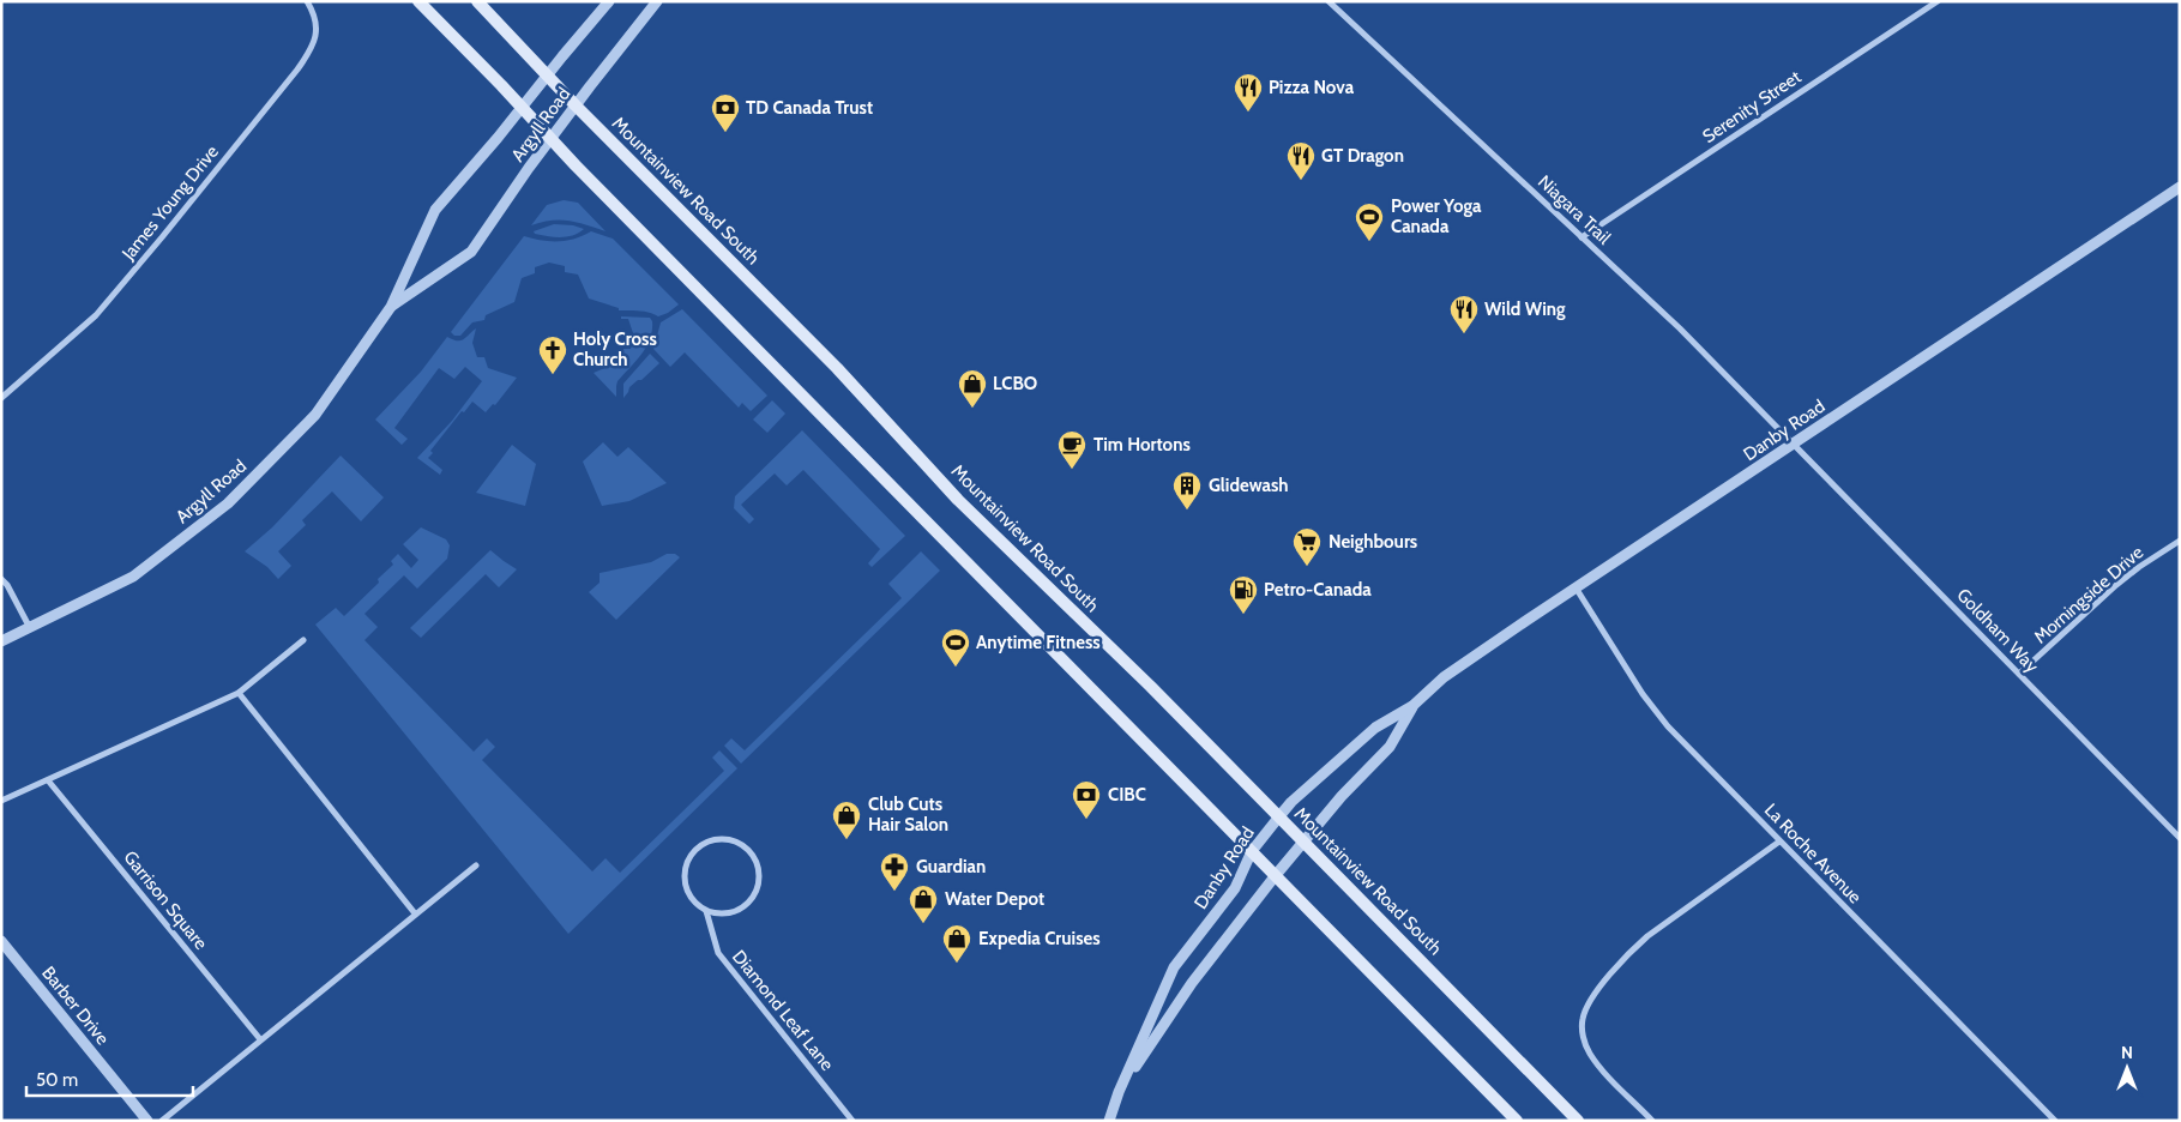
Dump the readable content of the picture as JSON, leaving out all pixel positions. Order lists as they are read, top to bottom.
{
  "streets": {
    "main road": ["Mountainview Road South"],
    "street": [
      "Serenity Street",
      "Argyll Road",
      "James Young Drive",
      "Niagara Trail",
      "Danby Road",
      "Morningside Drive",
      "Goldham Way",
      "La Roche Avenue",
      "Garrison Square",
      "Barber Drive",
      "Diamond Leaf Lane"
    ]
  },
  "crossings": [
    ["Serenity Street", "Niagara Trail"],
    ["Argyll Road", "Mountainview Road South"],
    ["Mountainview Road South", "Danby Road"],
    ["Niagara Trail", "Danby Road"],
    ["Niagara Trail", "Goldham Way"],
    ["Danby Road", "Goldham Way"],
    ["Danby Road", "La Roche Avenue"],
    ["Morningside Drive", "Goldham Way"]
  ],
  "places": {
    "restaurant": ["Pizza Nova", "GT Dragon", "Wild Wing"],
    "bank": ["TD Canada Trust", "CIBC"],
    "sports": ["Power Yoga Canada", "Anytime Fitness"],
    "church": ["Holy Cross Church"],
    "shop": [
      "LCBO",
      "Club Cuts Hair Salon",
      "Water Depot",
      "Expedia Cruises"
    ],
    "cafe": ["Tim Hortons"],
    "building": ["Glidewash"],
    "supermarket": ["Neighbours"],
    "fuel station": ["Petro-Canada"],
    "pharmacy": ["Guardian"]
  },
  "scale_bar": "50 m",
  "north": "top"
}
